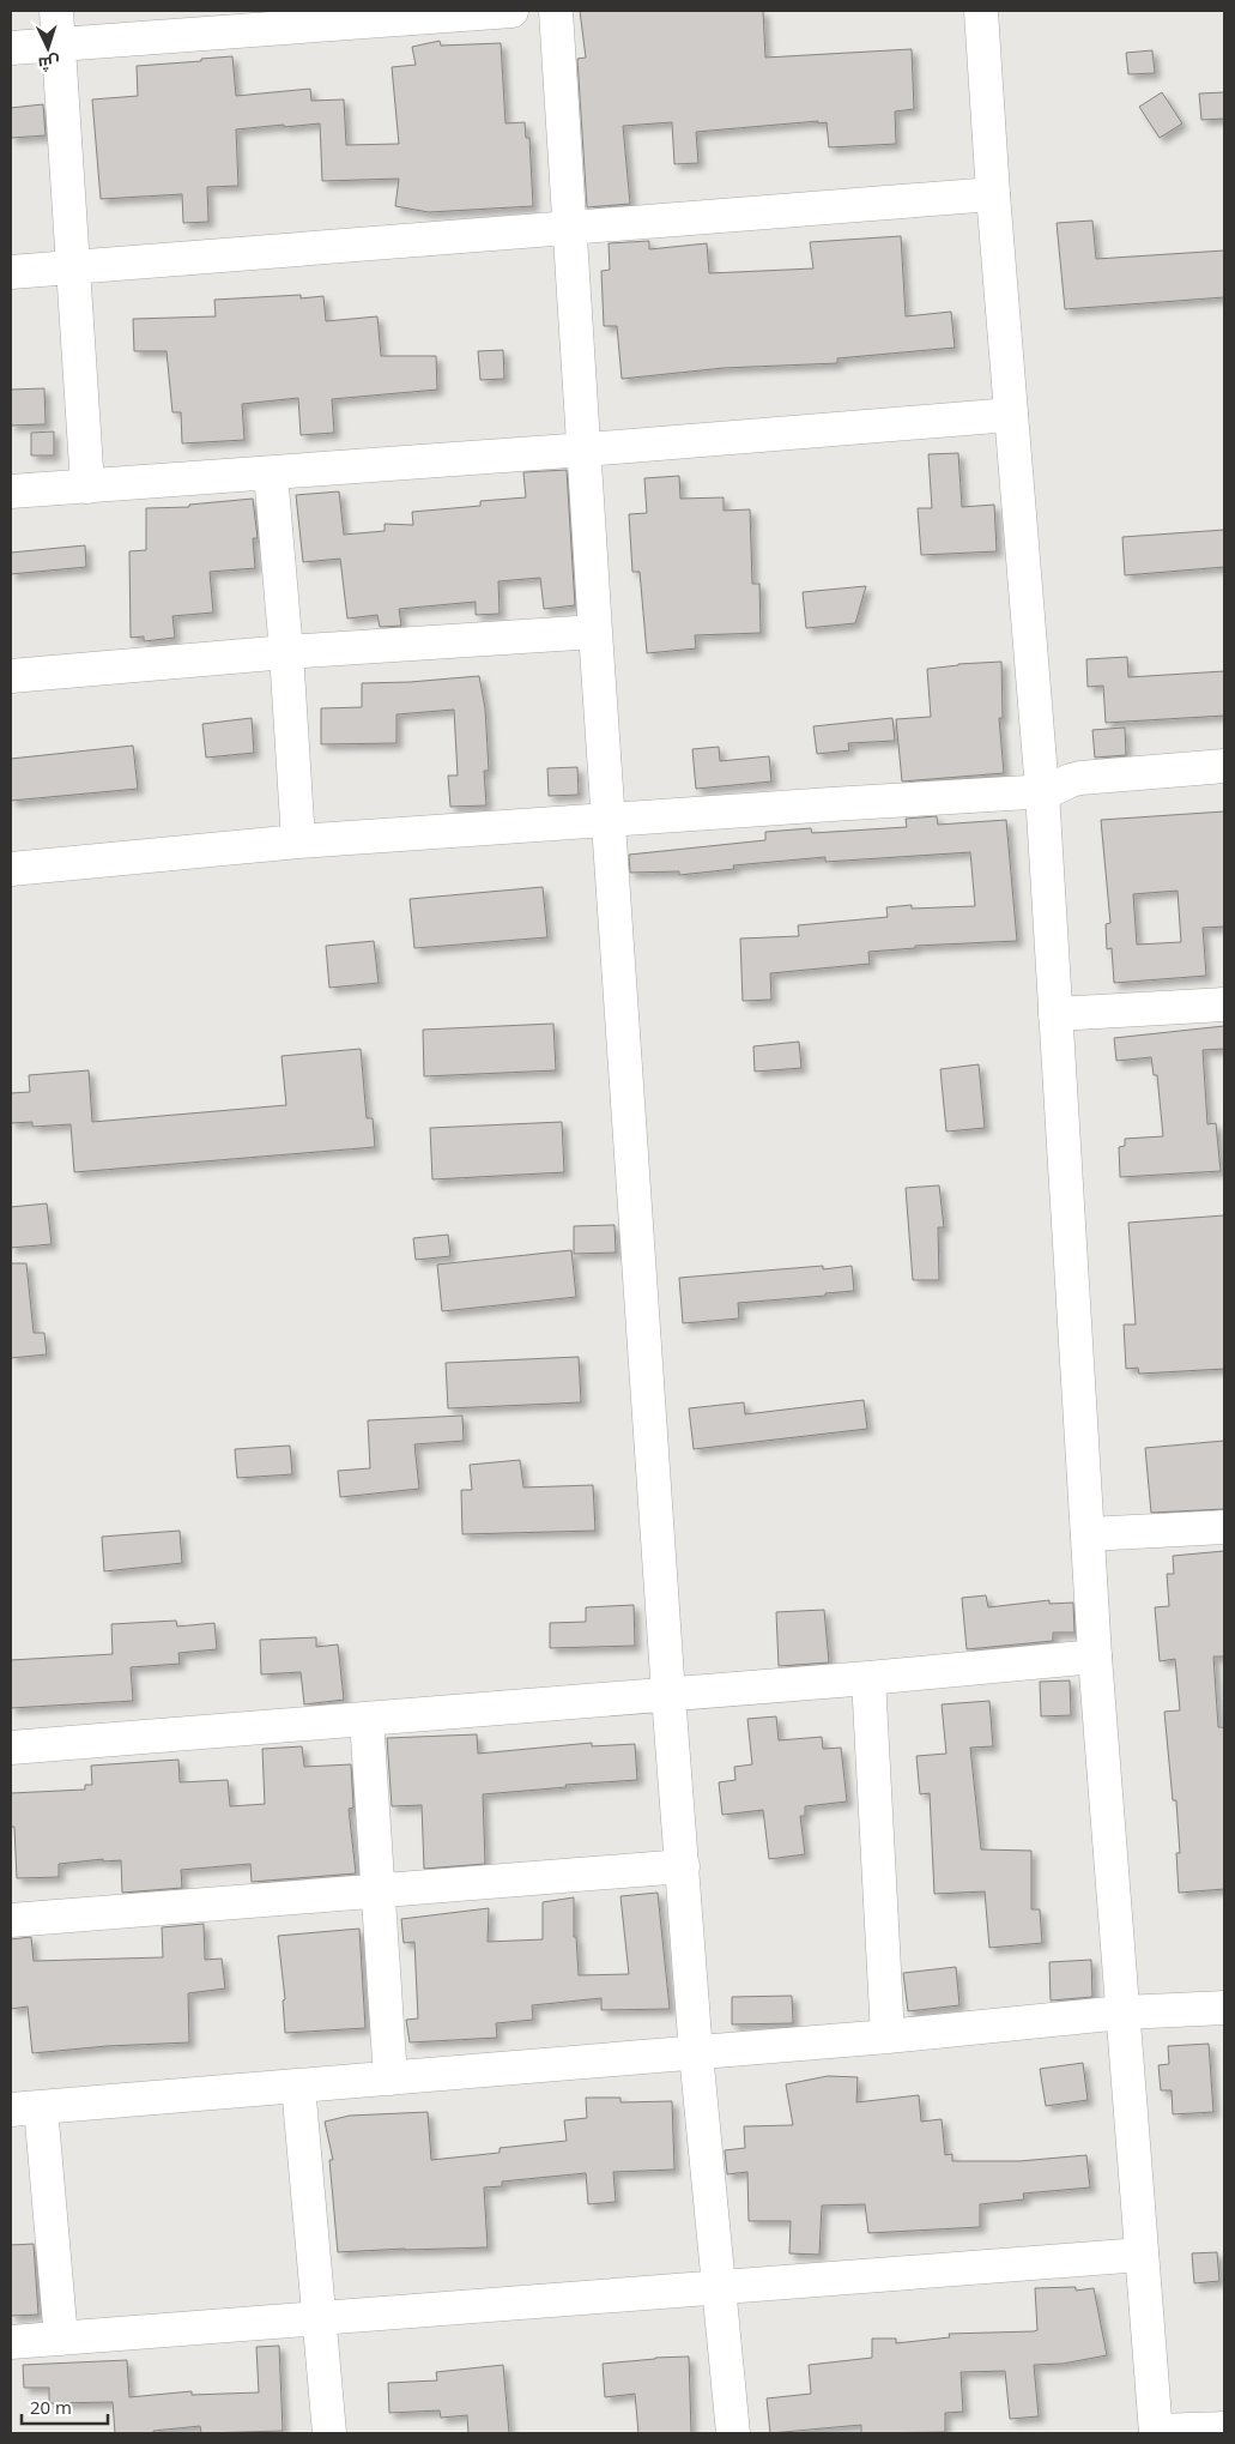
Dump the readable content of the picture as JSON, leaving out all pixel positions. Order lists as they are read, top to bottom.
{
  "scale_bar": "20 m",
  "north": "bottom"
}
